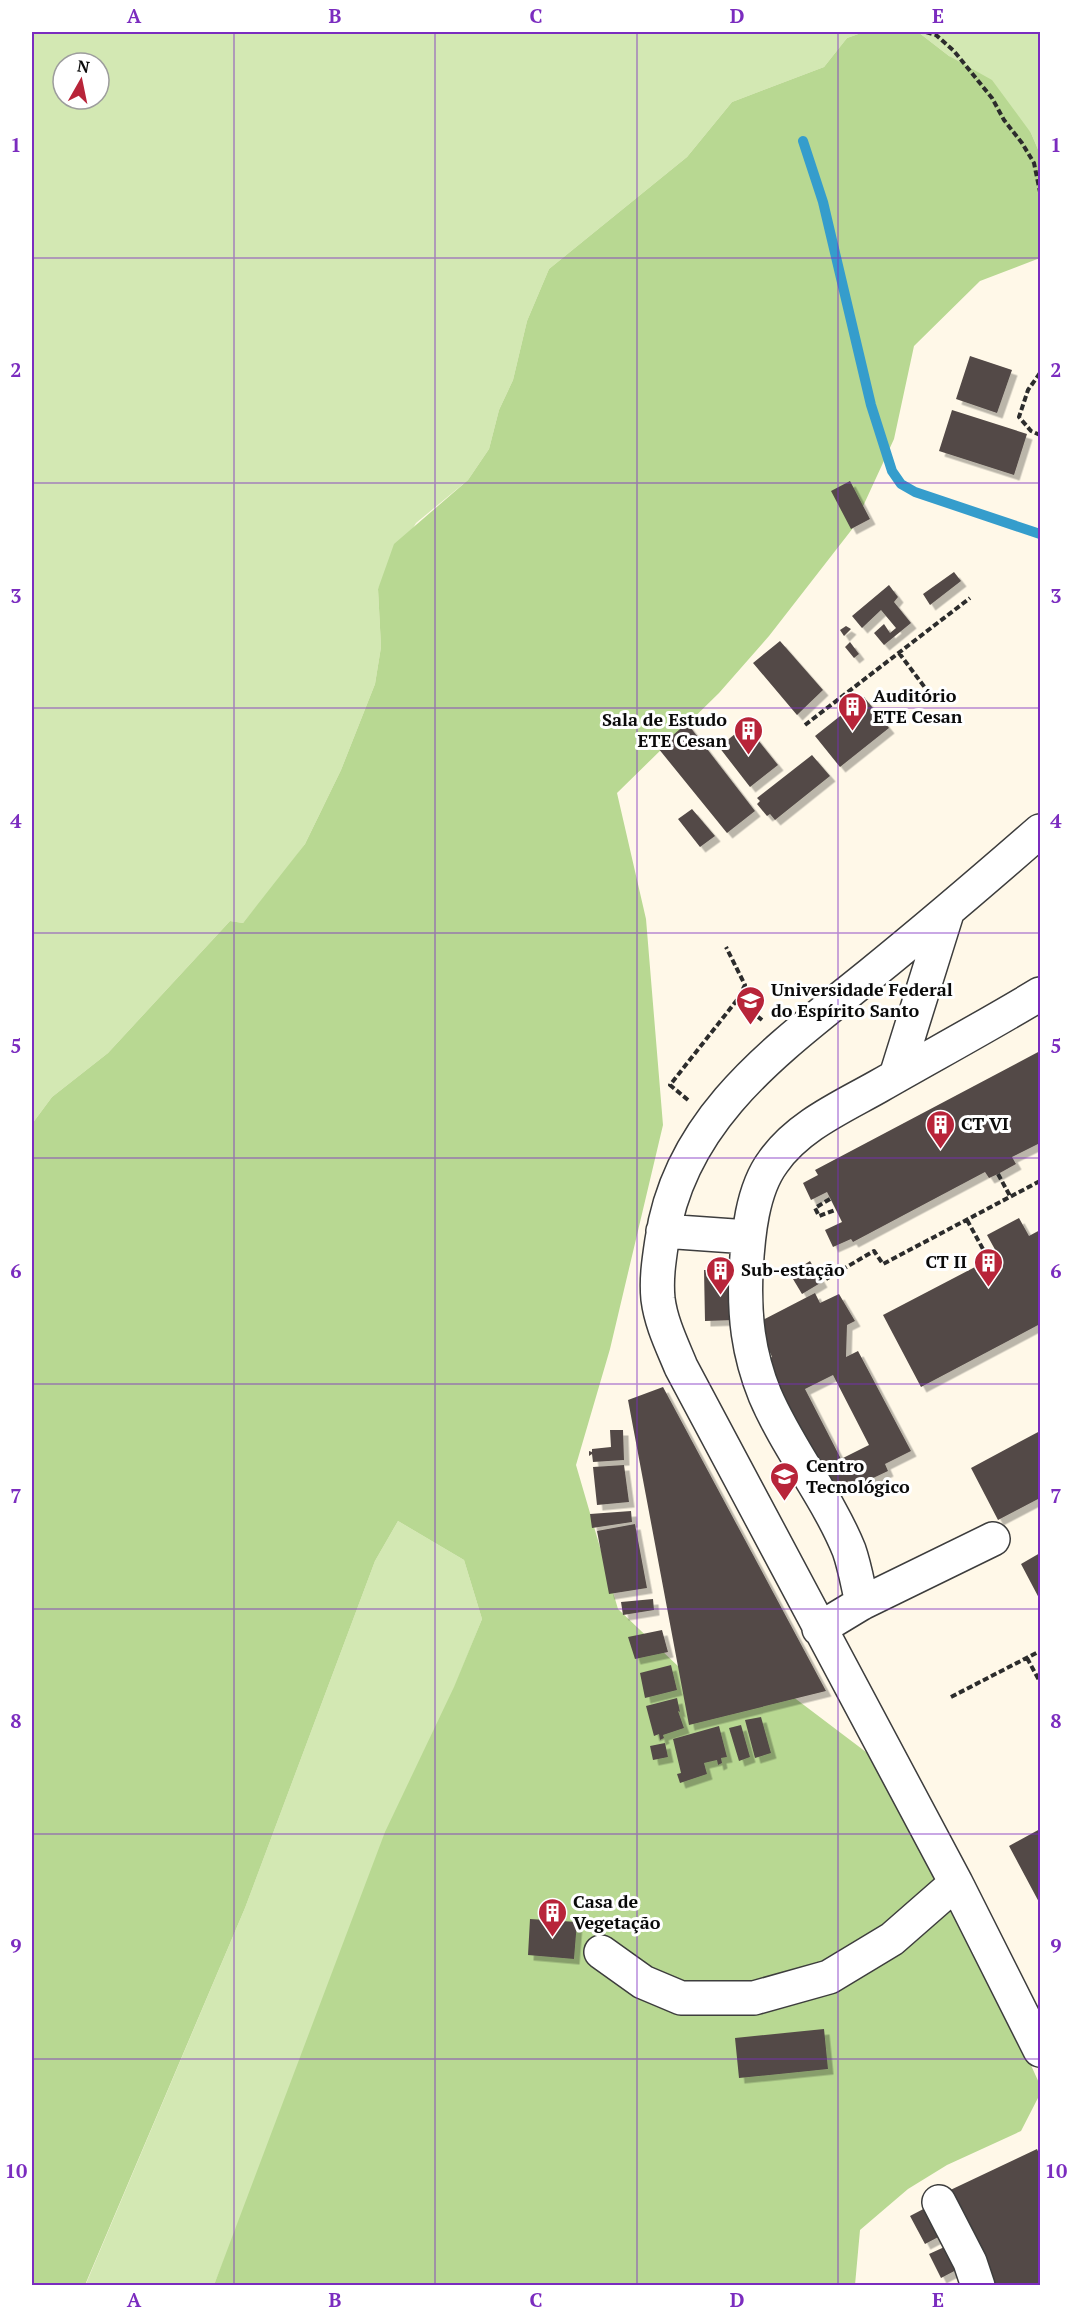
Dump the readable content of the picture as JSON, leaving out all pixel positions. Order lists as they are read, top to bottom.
{
  "places": {
    "building": [
      "Auditório ETE Cesan",
      "Sala de Estudo ETE Cesan",
      "CT VI",
      "CT II",
      "Sub-estação",
      "Casa de Vegetação"
    ],
    "school or university": ["Universidade Federal do Espírito Santo", "Centro Tecnológico"]
  },
  "north": "top",
  "grid": {
    "columns": [
      "A",
      "B",
      "C",
      "D",
      "E"
    ],
    "rows": [
      "1",
      "2",
      "3",
      "4",
      "5",
      "6",
      "7",
      "8",
      "9",
      "10"
    ]
  }
}
